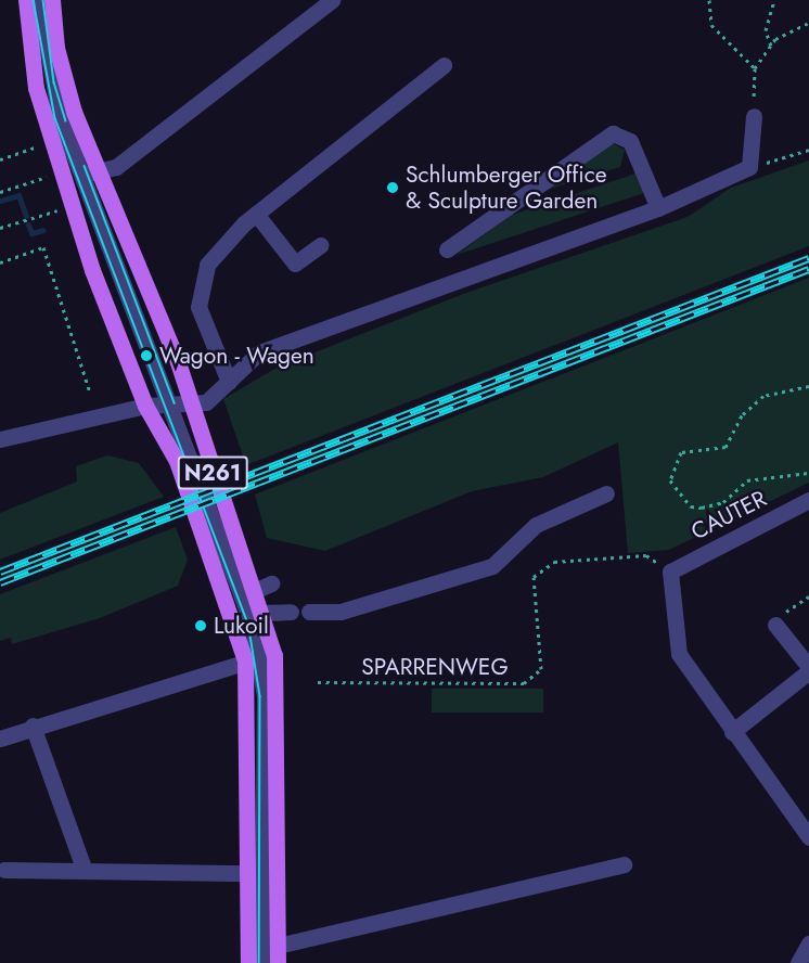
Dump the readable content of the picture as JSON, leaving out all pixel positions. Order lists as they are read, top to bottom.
{
  "streets": {
    "main road": ["N261"],
    "street": ["CAUTER"],
    "path": ["SPARRENWEG"]
  },
  "crossings": [
    ["CAUTER", "SPARRENWEG"]
  ],
  "places": ["Schlumberger Office & Sculpture Garden", "Wagon - Wagen", "Lukoil"]
}
